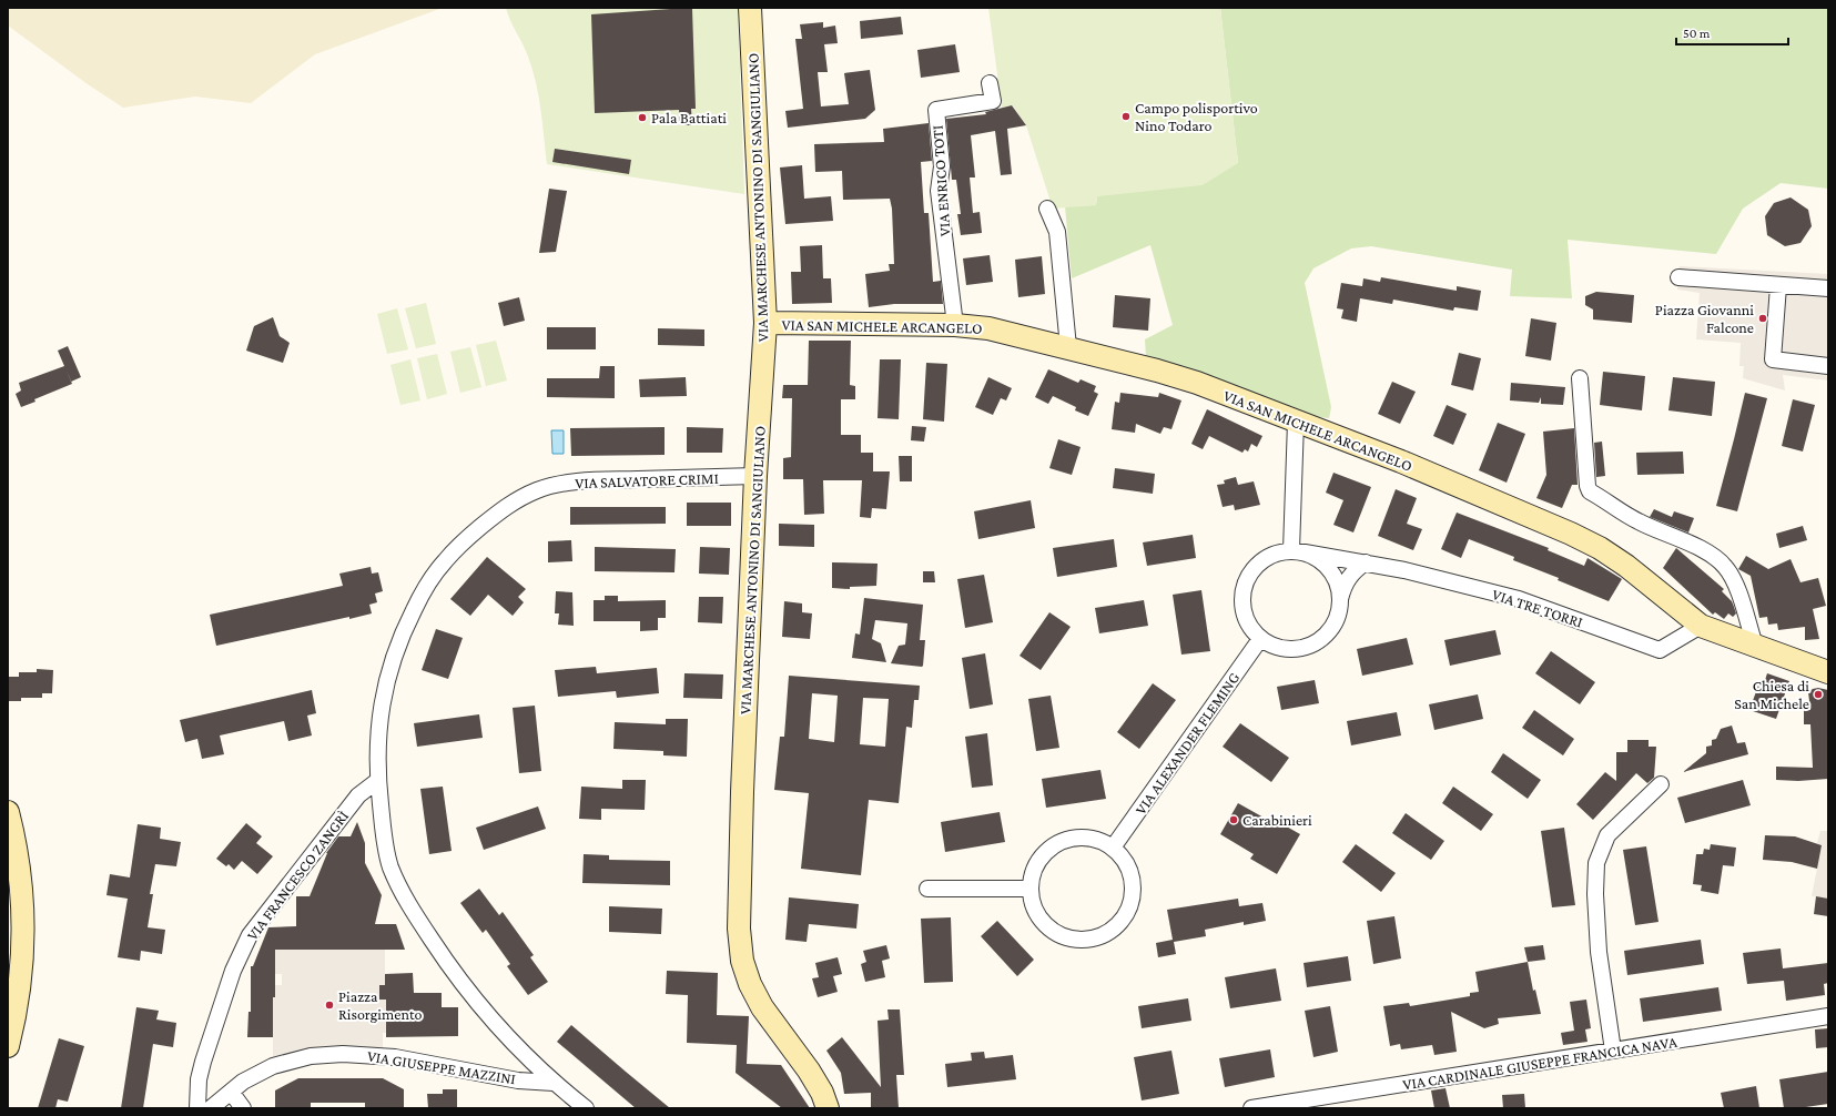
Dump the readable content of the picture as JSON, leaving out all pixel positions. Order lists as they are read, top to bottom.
{
  "streets": {
    "main road": ["VIA MARCHESE ANTONINO DI SANGIULIANO", "VIA SAN MICHELE ARCANGELO"],
    "street": [
      "VIA ENRICO TOTI",
      "VIA SALVATORE CRIMI",
      "VIA TRE TORRI",
      "VIA ALEXANDER FLEMING",
      "VIA FRANCESCO ZANGRÌ",
      "VIA CARDINALE GIUSEPPE FRANCICA NAVA",
      "VIA GIUSEPPE MAZZINI"
    ]
  },
  "crossings": [
    ["VIA ENRICO TOTI", "VIA SAN MICHELE ARCANGELO"],
    ["VIA MARCHESE ANTONINO DI SANGIULIANO", "VIA SAN MICHELE ARCANGELO"],
    ["VIA MARCHESE ANTONINO DI SANGIULIANO", "VIA SALVATORE CRIMI"],
    ["VIA SAN MICHELE ARCANGELO", "VIA TRE TORRI"],
    ["VIA SALVATORE CRIMI", "VIA FRANCESCO ZANGRÌ"],
    ["VIA SALVATORE CRIMI", "VIA GIUSEPPE MAZZINI"]
  ],
  "places": [
    "Campo polisportivo Nino Todaro",
    "Pala Battiati",
    "Piazza Giovanni Falcone",
    "Chiesa di San Michele",
    "Carabinieri",
    "Piazza Risorgimento"
  ],
  "scale_bar": "50 m"
}
